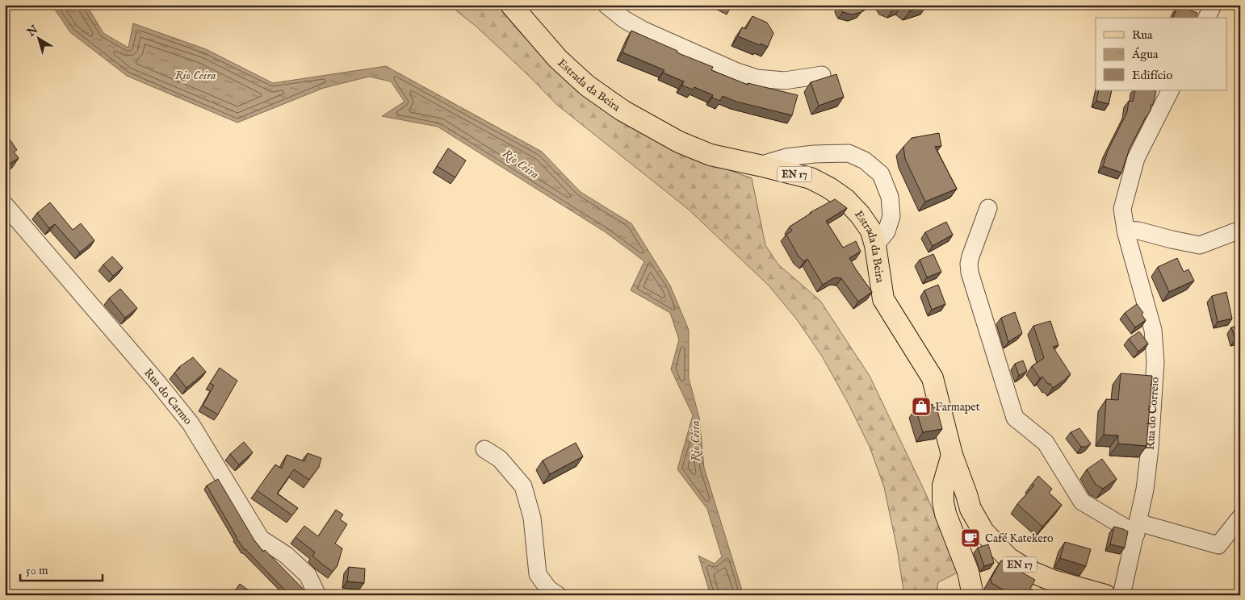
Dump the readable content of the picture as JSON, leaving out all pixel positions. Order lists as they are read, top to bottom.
{
  "streets": {
    "main road": ["Estrada da Beira", "EN 17"],
    "street": ["Rua do Carmo", "Rua do Correio"]
  },
  "water": ["Rio Ceira"],
  "places": {
    "shop": ["Farmapet"],
    "cafe": ["Café Katekero"]
  },
  "legend": ["Rua", "Água", "Edifício"],
  "scale_bar": "50 m",
  "north": "top left"
}
